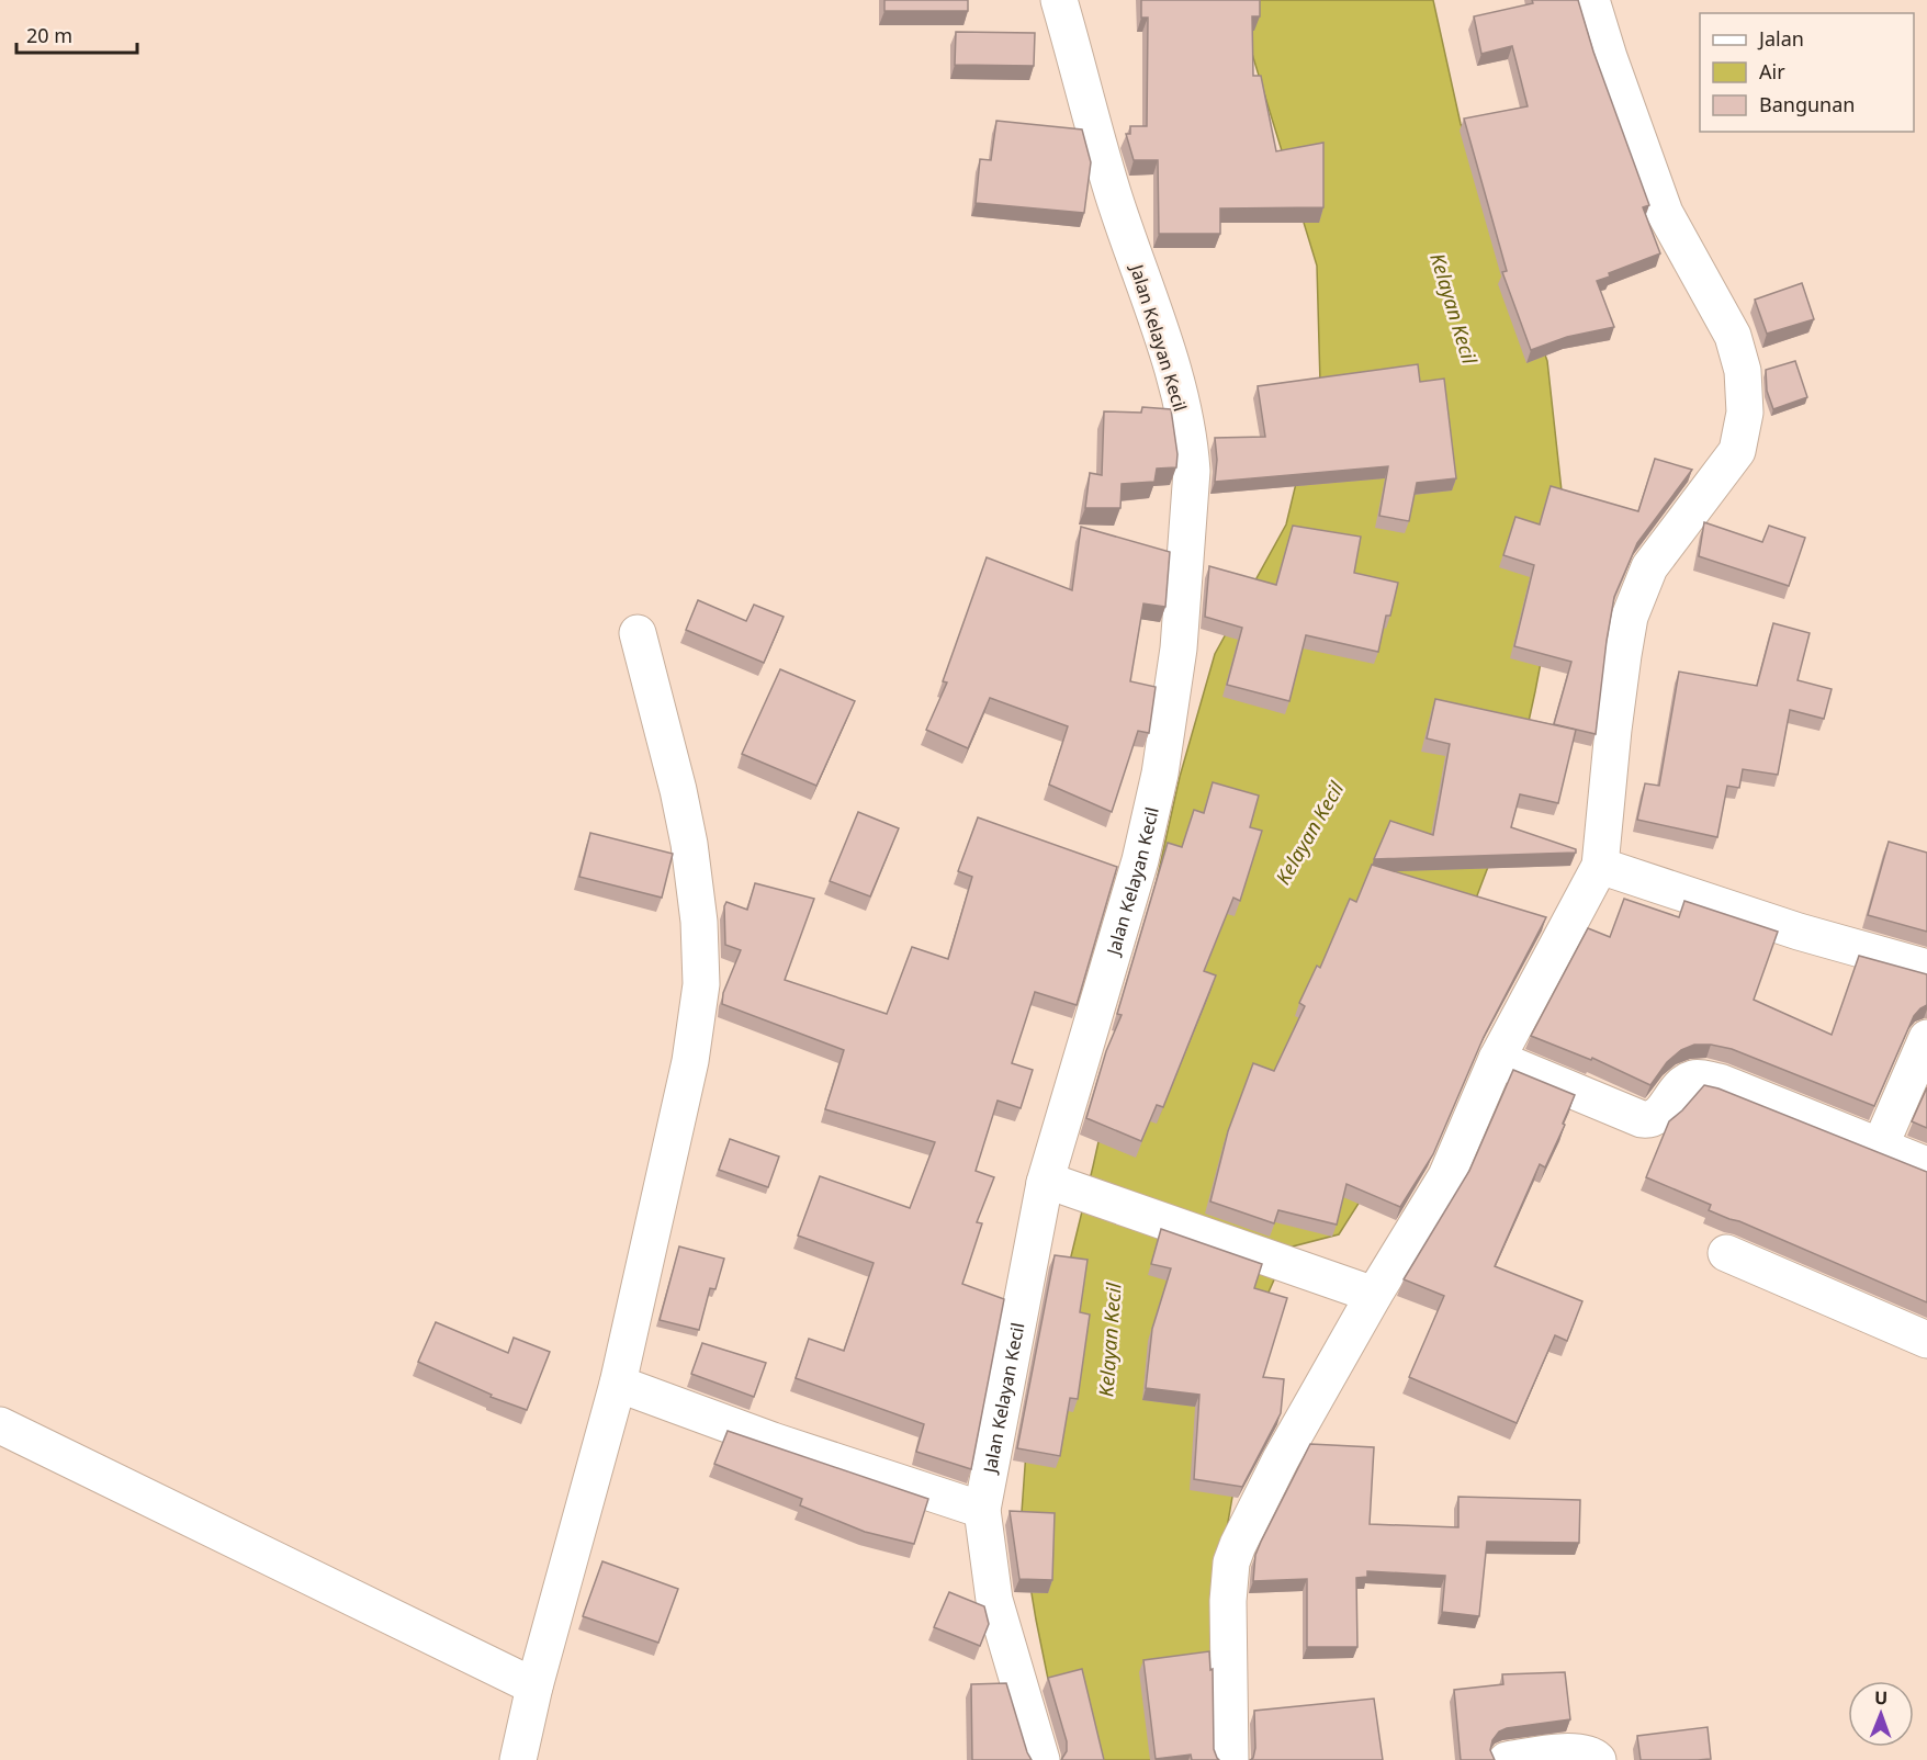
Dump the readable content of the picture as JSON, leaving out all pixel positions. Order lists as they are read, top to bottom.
{
  "streets": {
    "street": ["Jalan Kelayan Kecil"]
  },
  "water": ["Kelayan Kecil"],
  "legend": ["Jalan", "Air", "Bangunan"],
  "scale_bar": "20 m",
  "north": "top"
}
